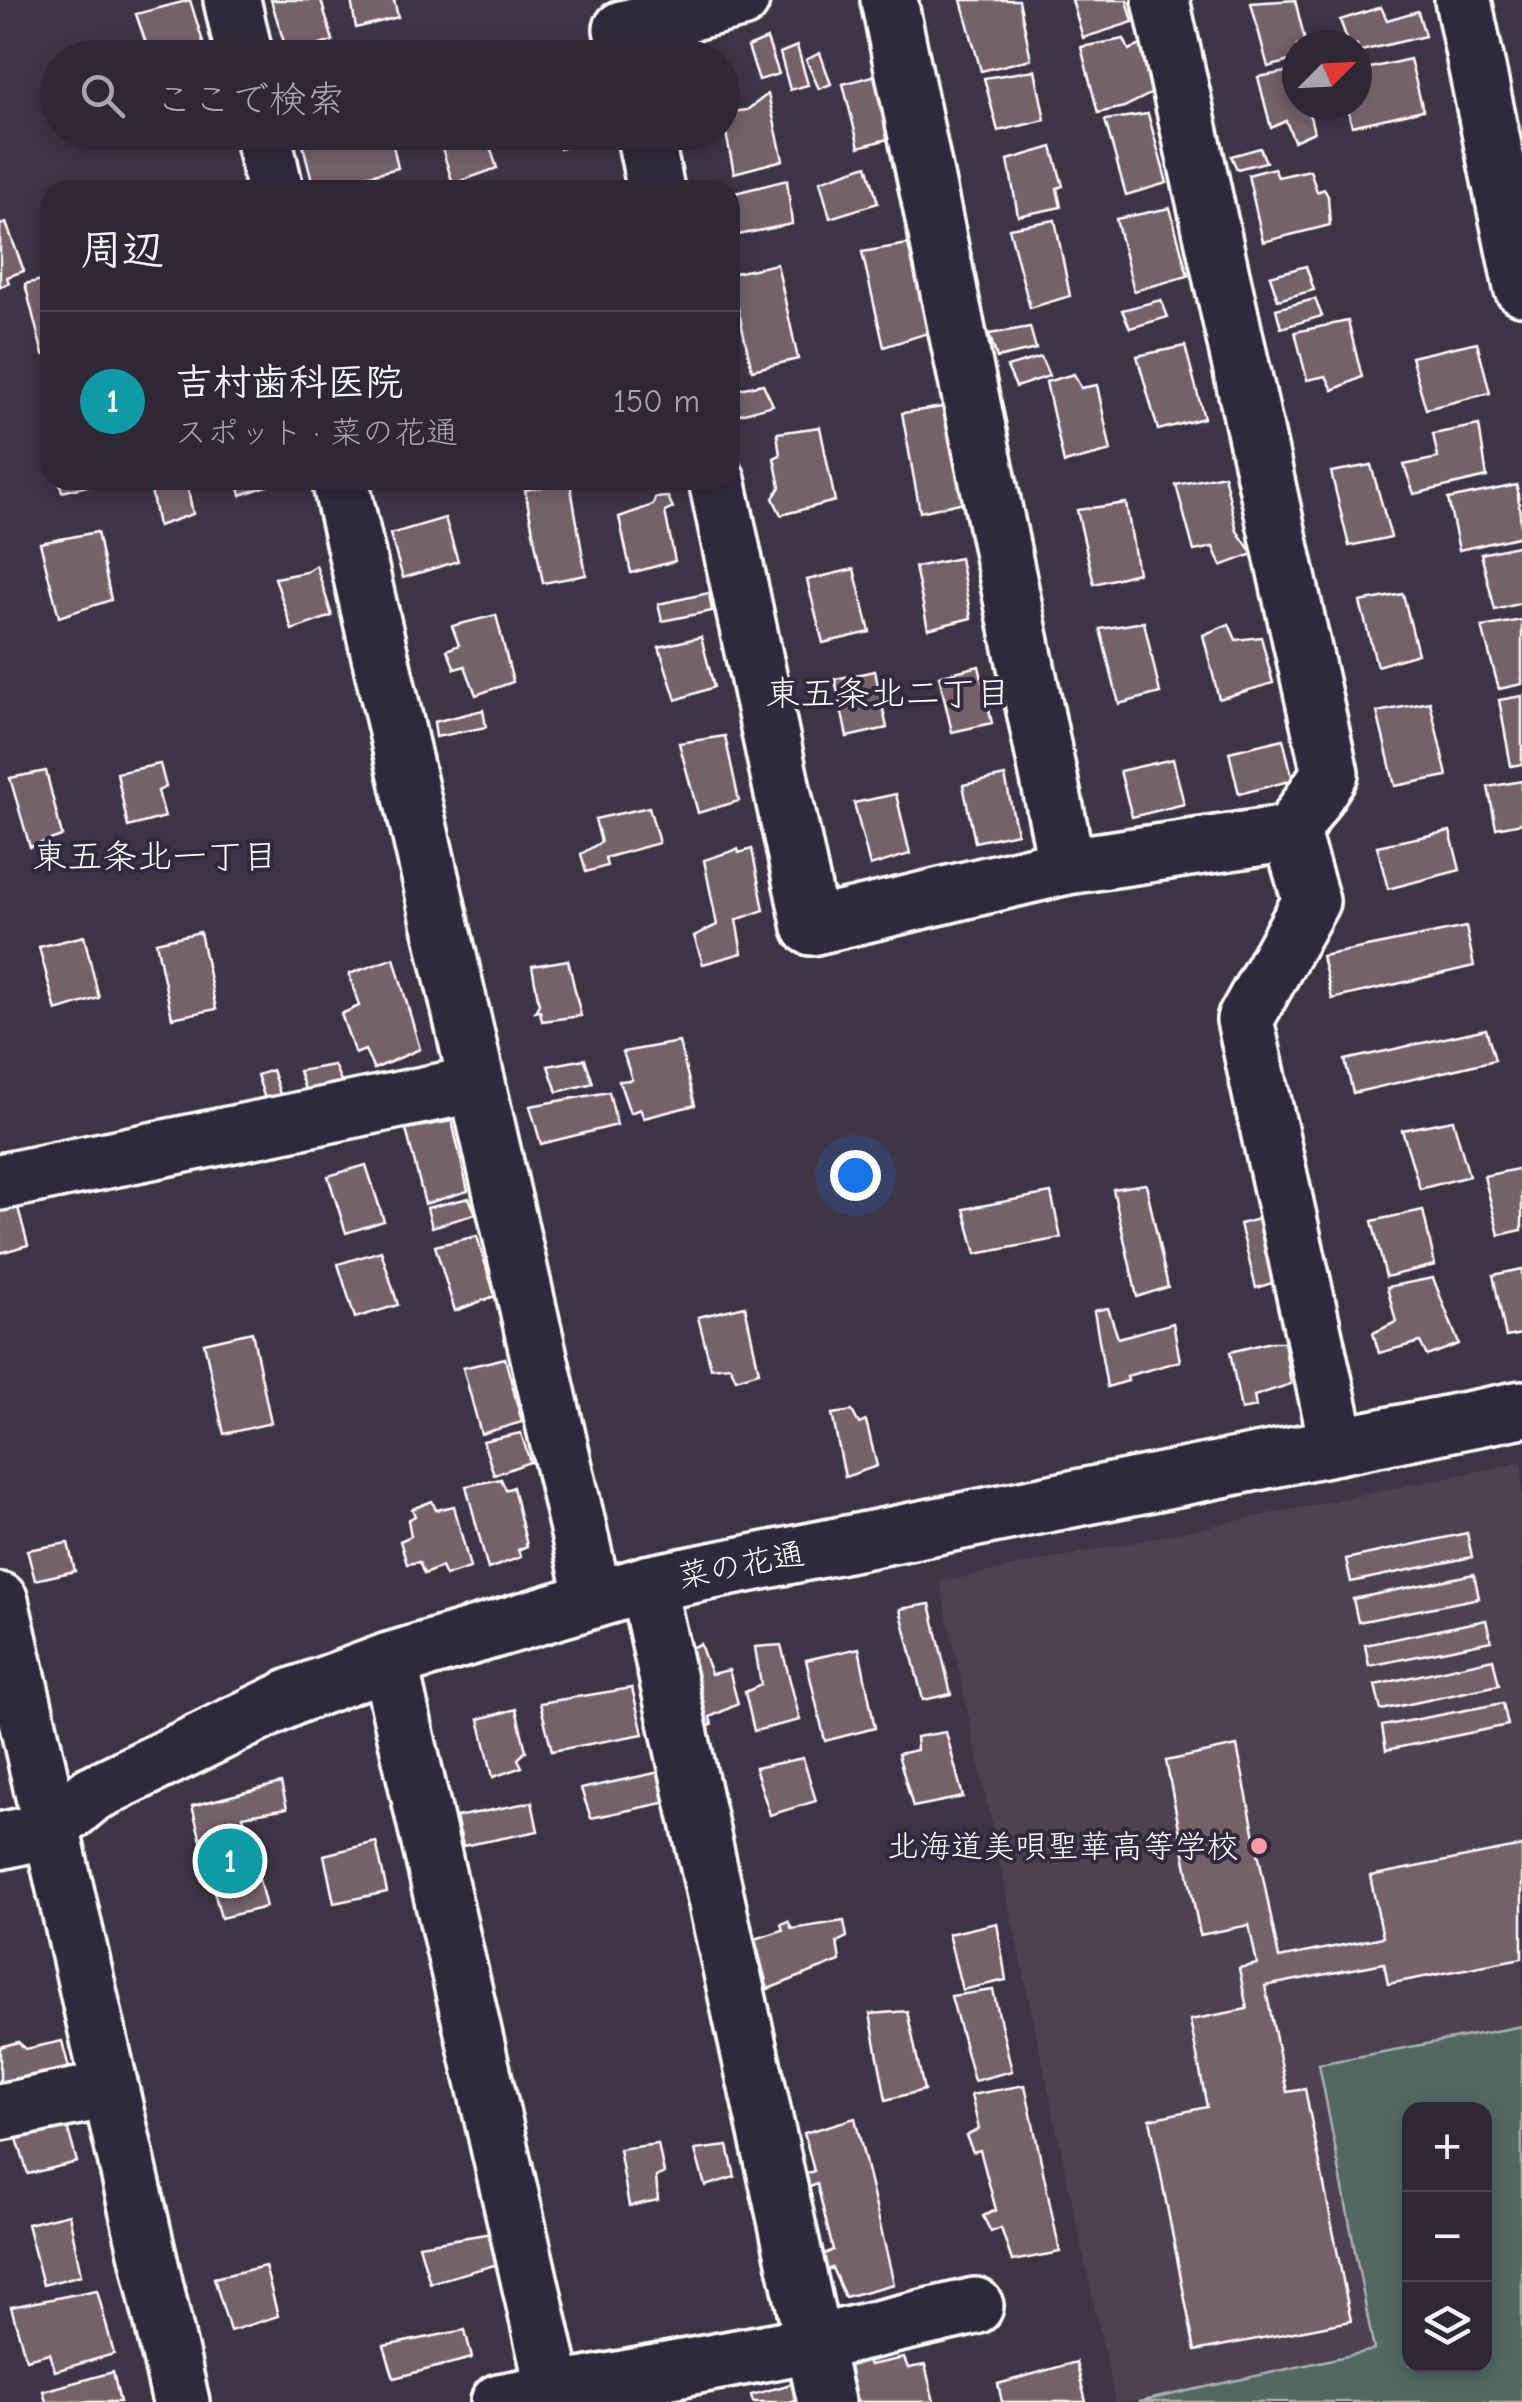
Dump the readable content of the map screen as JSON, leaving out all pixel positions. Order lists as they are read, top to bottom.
{
  "streets": {
    "street": ["菜の花通"]
  },
  "districts": ["東五条北二丁目", "東五条北一丁目"],
  "places": ["北海道美唄聖華高等学校"],
  "north": "top right",
  "page": {
    "search": "ここで検索",
    "heading": "周辺",
    "list": [
      {
        "mark": "1",
        "name": "吉村歯科医院",
        "note": "スポット · 菜の花通",
        "value": "150 m"
      }
    ],
    "pins": "1",
    "map_buttons": ["+", "−"]
  }
}
